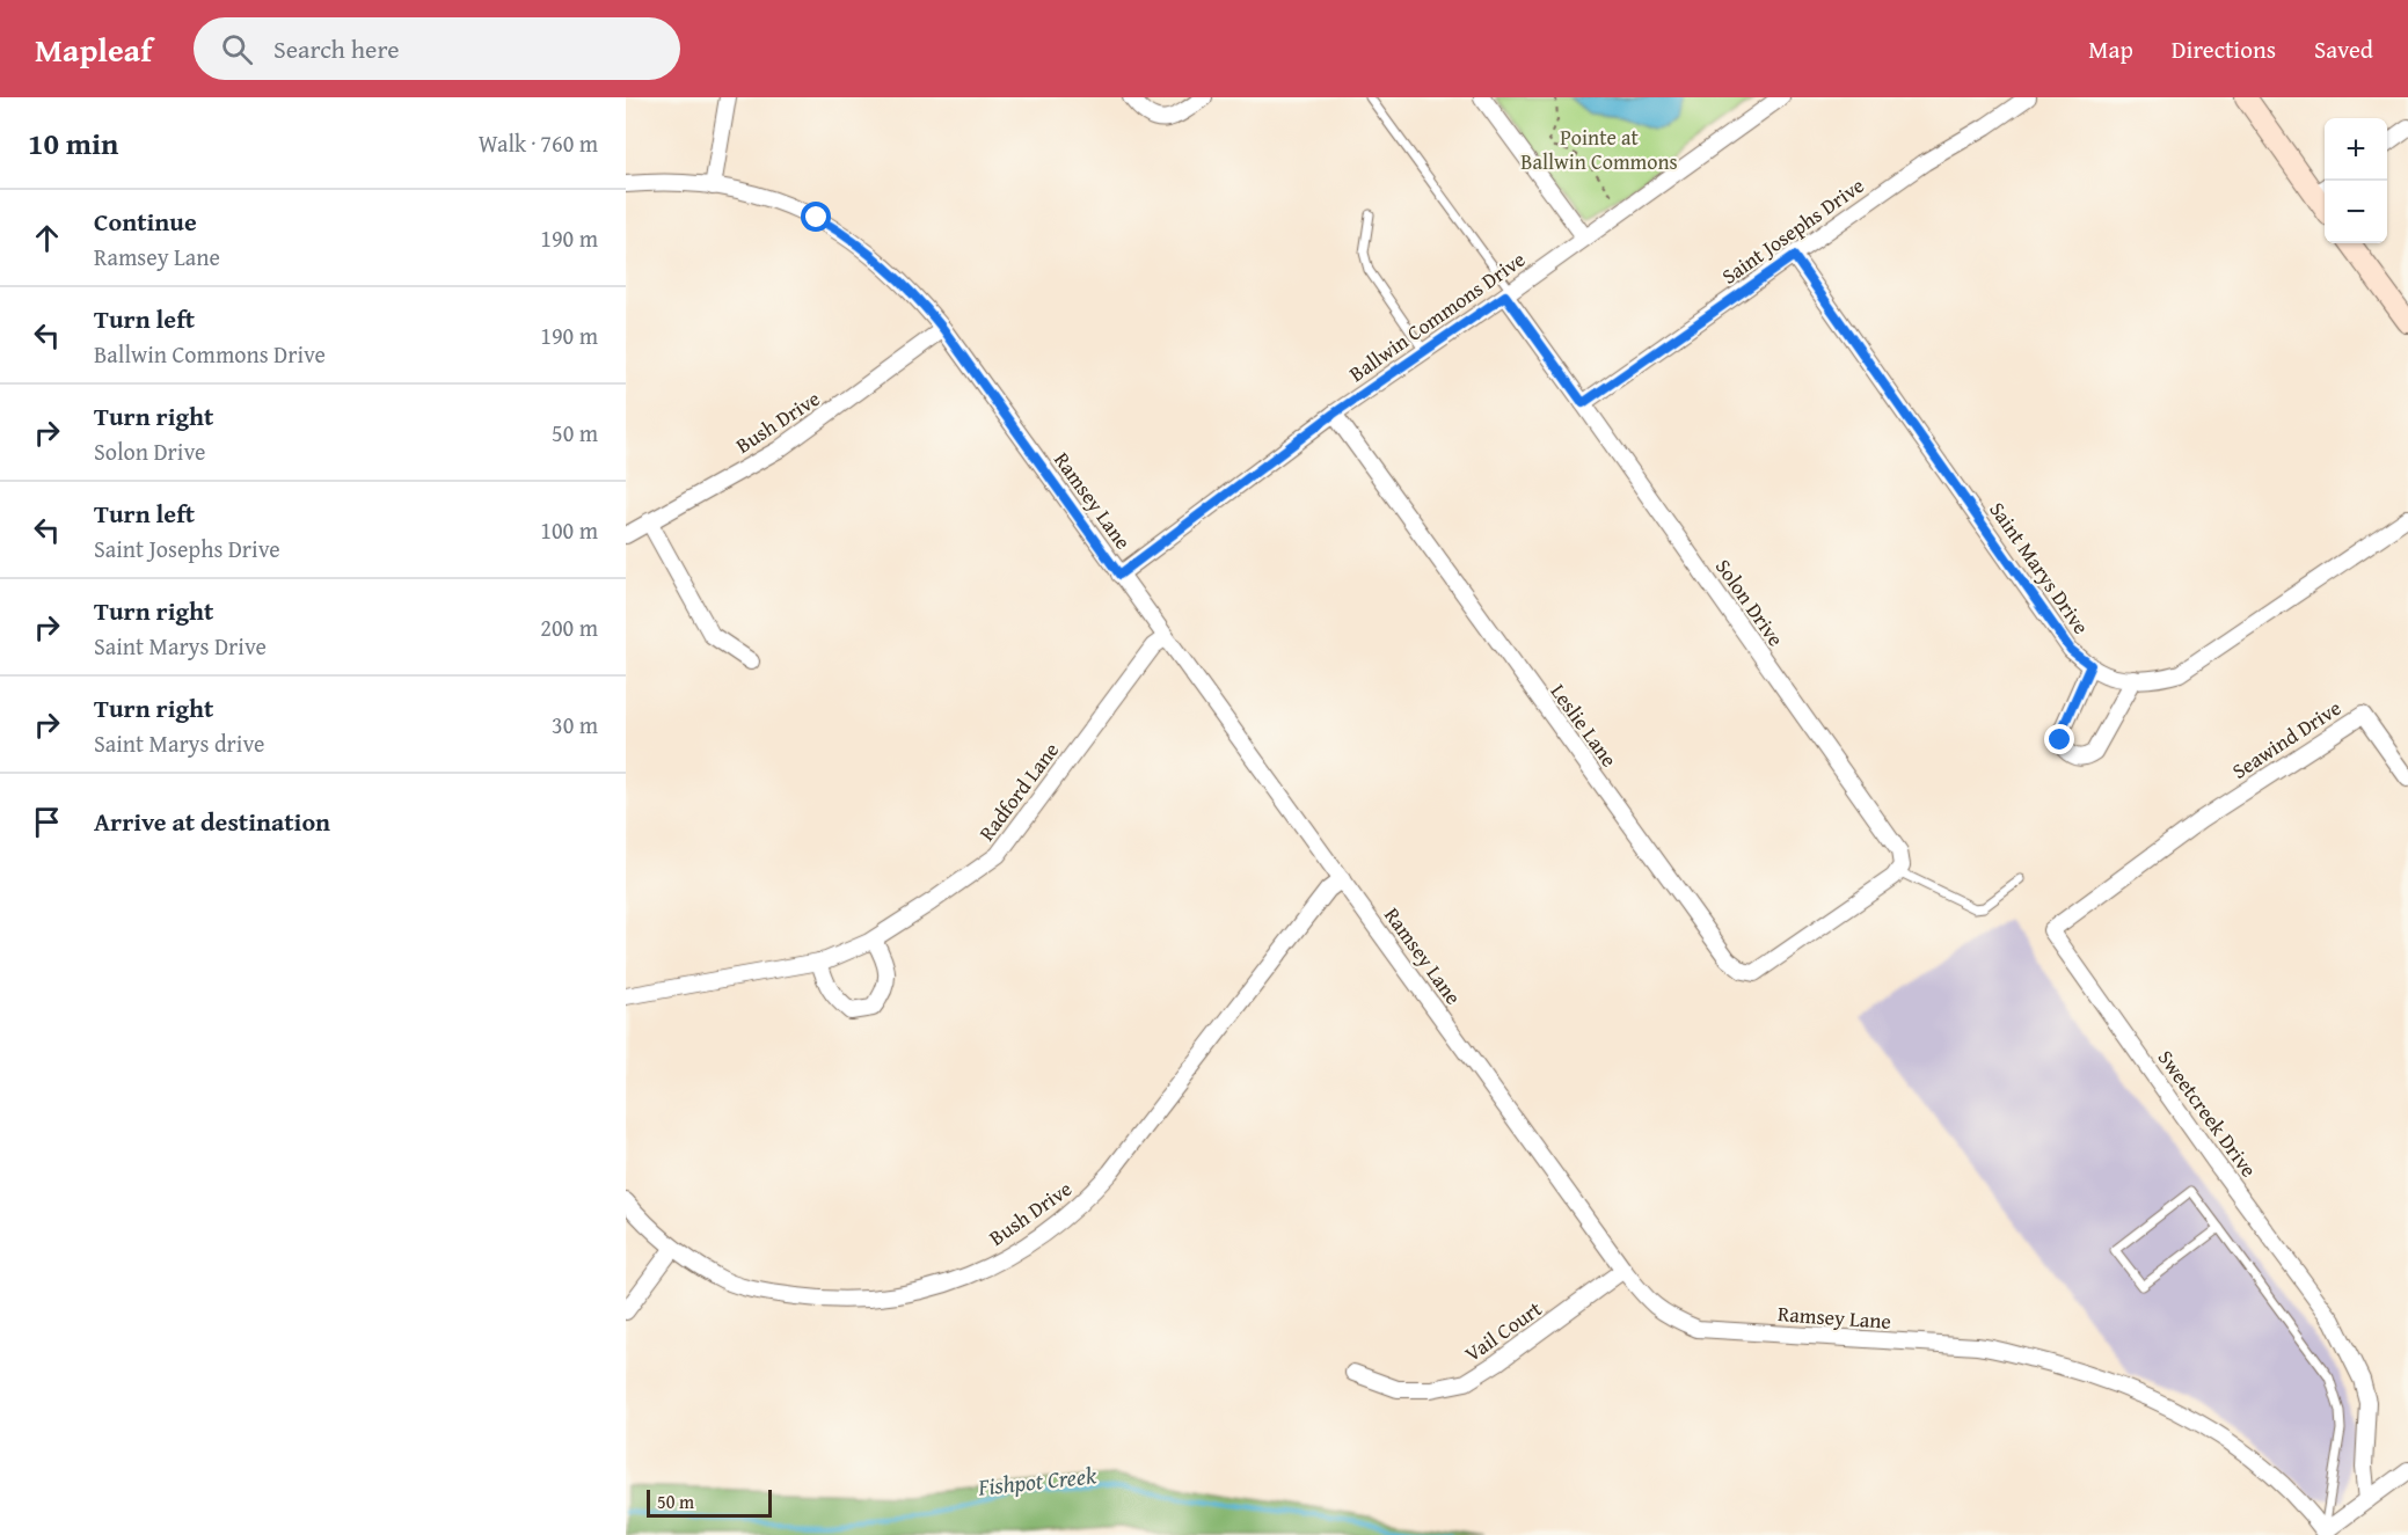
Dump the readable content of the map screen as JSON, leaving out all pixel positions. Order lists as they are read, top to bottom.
{
  "streets": {
    "street": [
      "Saint Josephs Drive",
      "Ballwin Commons Drive",
      "Bush Drive",
      "Ramsey Lane",
      "Saint Marys Drive",
      "Solon Drive",
      "Leslie Lane",
      "Seawind Drive",
      "Radford Lane",
      "Sweetcreek Drive",
      "Vail Court"
    ]
  },
  "crossings": [
    ["Saint Josephs Drive", "Saint Marys Drive"],
    ["Saint Josephs Drive", "Solon Drive"],
    ["Ballwin Commons Drive", "Ramsey Lane"],
    ["Ballwin Commons Drive", "Solon Drive"],
    ["Ballwin Commons Drive", "Leslie Lane"],
    ["Bush Drive", "Ramsey Lane"],
    ["Ramsey Lane", "Radford Lane"],
    ["Ramsey Lane", "Vail Court"],
    ["Solon Drive", "Leslie Lane"],
    ["Seawind Drive", "Sweetcreek Drive"]
  ],
  "water": ["Fishpot Creek"],
  "parks": ["Pointe at Ballwin Commons"],
  "scale_bar": "50 m",
  "page": {
    "header": "Mapleaf",
    "search": "Search here",
    "nav": ["Map", "Directions", "Saved"],
    "heading": ["10 min", "Walk · 760 m"],
    "map_buttons": ["+", "−"],
    "list": [
      ["Continue", "Ramsey Lane", "190 m"],
      ["Turn left", "Ballwin Commons Drive", "190 m"],
      ["Turn right", "Solon Drive", "50 m"],
      ["Turn left", "Saint Josephs Drive", "100 m"],
      ["Turn right", "Saint Marys Drive", "200 m"],
      ["Turn right", "Saint Marys drive", "30 m"],
      "Arrive at destination"
    ],
    "scale": "50 m"
  }
}
